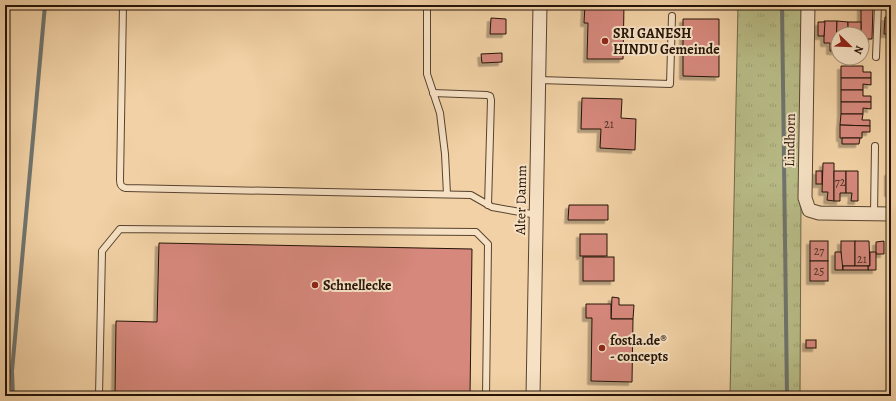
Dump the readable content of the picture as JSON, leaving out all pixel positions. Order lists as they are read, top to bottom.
{
  "streets": {
    "street": ["Lindhorn", "Alter Damm"]
  },
  "places": ["SRI GANESH HINDU Gemeinde", "Schnellecke", "fostla.de® - concepts"],
  "house_numbers": [
    "21",
    "72",
    "27",
    "21",
    "25"
  ],
  "north": "bottom right"
}
